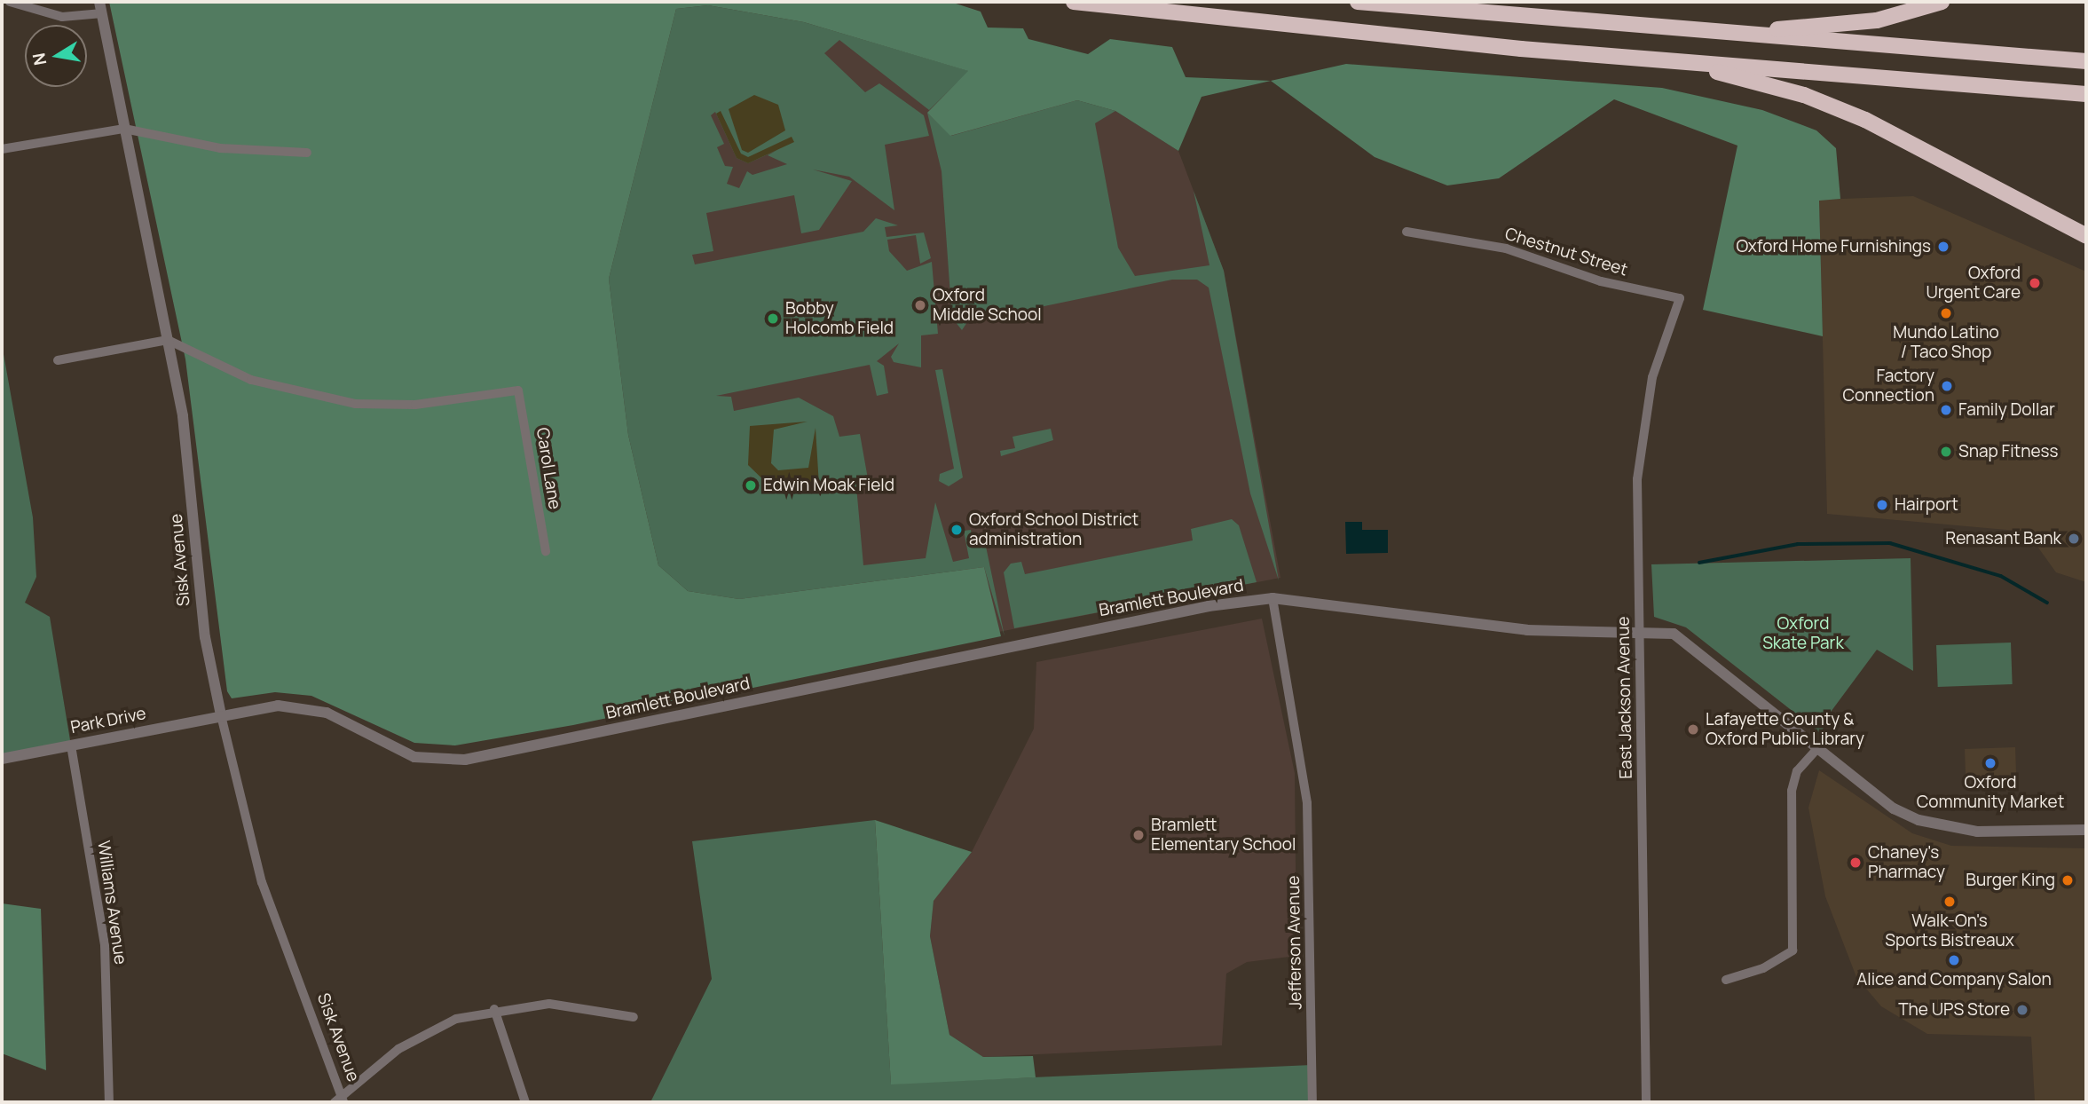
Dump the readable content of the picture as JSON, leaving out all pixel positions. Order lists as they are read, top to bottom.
{
  "streets": {
    "street": [
      "Chestnut Street",
      "Carol Lane",
      "Sisk Avenue",
      "Bramlett Boulevard",
      "East Jackson Avenue",
      "Park Drive",
      "Williams Avenue",
      "Jefferson Avenue"
    ]
  },
  "crossings": [
    ["Chestnut Street", "East Jackson Avenue"],
    ["Carol Lane", "Sisk Avenue"],
    ["Sisk Avenue", "Bramlett Boulevard"],
    ["Sisk Avenue", "Park Drive"],
    ["Bramlett Boulevard", "East Jackson Avenue"],
    ["Bramlett Boulevard", "Park Drive"],
    ["Bramlett Boulevard", "Jefferson Avenue"],
    ["Park Drive", "Williams Avenue"]
  ],
  "parks": ["Oxford Skate Park"],
  "places": [
    "Oxford Home Furnishings",
    "Oxford Urgent Care",
    "Oxford Middle School",
    "Mundo Latino / Taco Shop",
    "Bobby Holcomb Field",
    "Factory Connection",
    "Family Dollar",
    "Snap Fitness",
    "Edwin Moak Field",
    "Hairport",
    "Oxford School District administration",
    "Renasant Bank",
    "Lafayette County & Oxford Public Library",
    "Oxford Community Market",
    "Bramlett Elementary School",
    "Chaney's Pharmacy",
    "Burger King",
    "Walk-On's Sports Bistreaux",
    "Alice and Company Salon",
    "The UPS Store"
  ],
  "north": "left"
}
